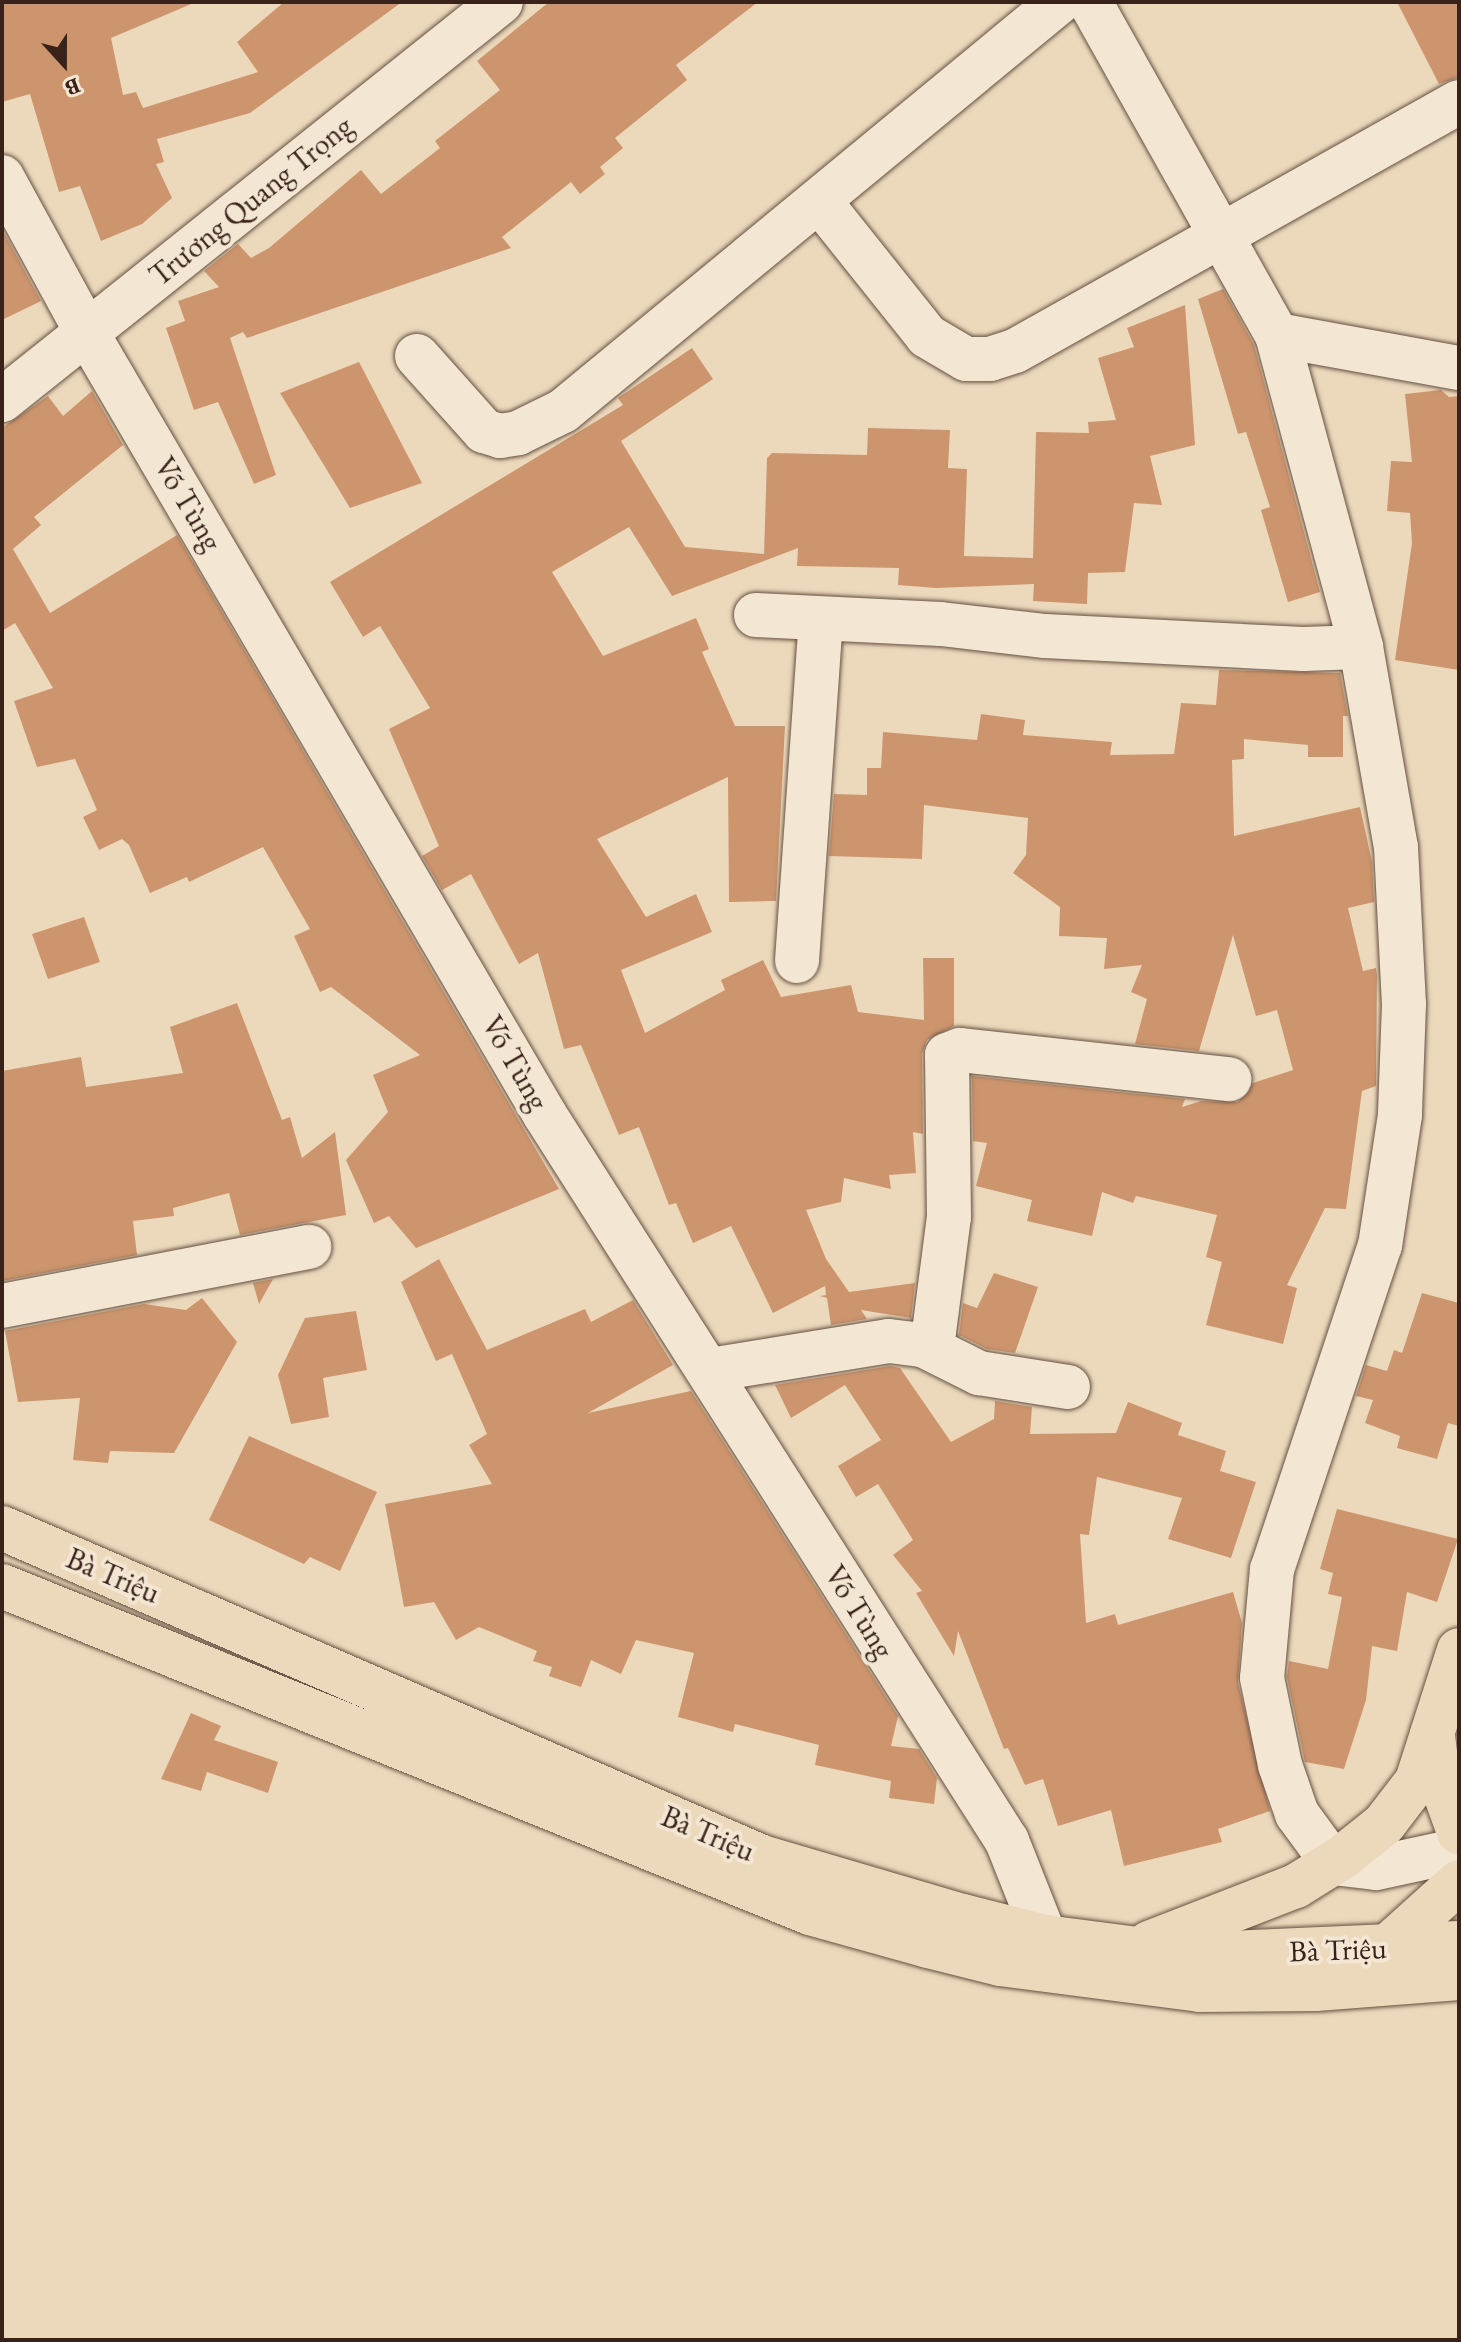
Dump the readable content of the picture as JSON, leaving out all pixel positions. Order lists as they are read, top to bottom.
{
  "streets": {
    "main road": ["Bà Triệu"],
    "street": ["Trương Quang Trọng", "Võ Tùng"]
  },
  "crossings": [
    ["Trương Quang Trọng", "Võ Tùng"],
    ["Võ Tùng", "Bà Triệu"]
  ],
  "north": "bottom"
}
